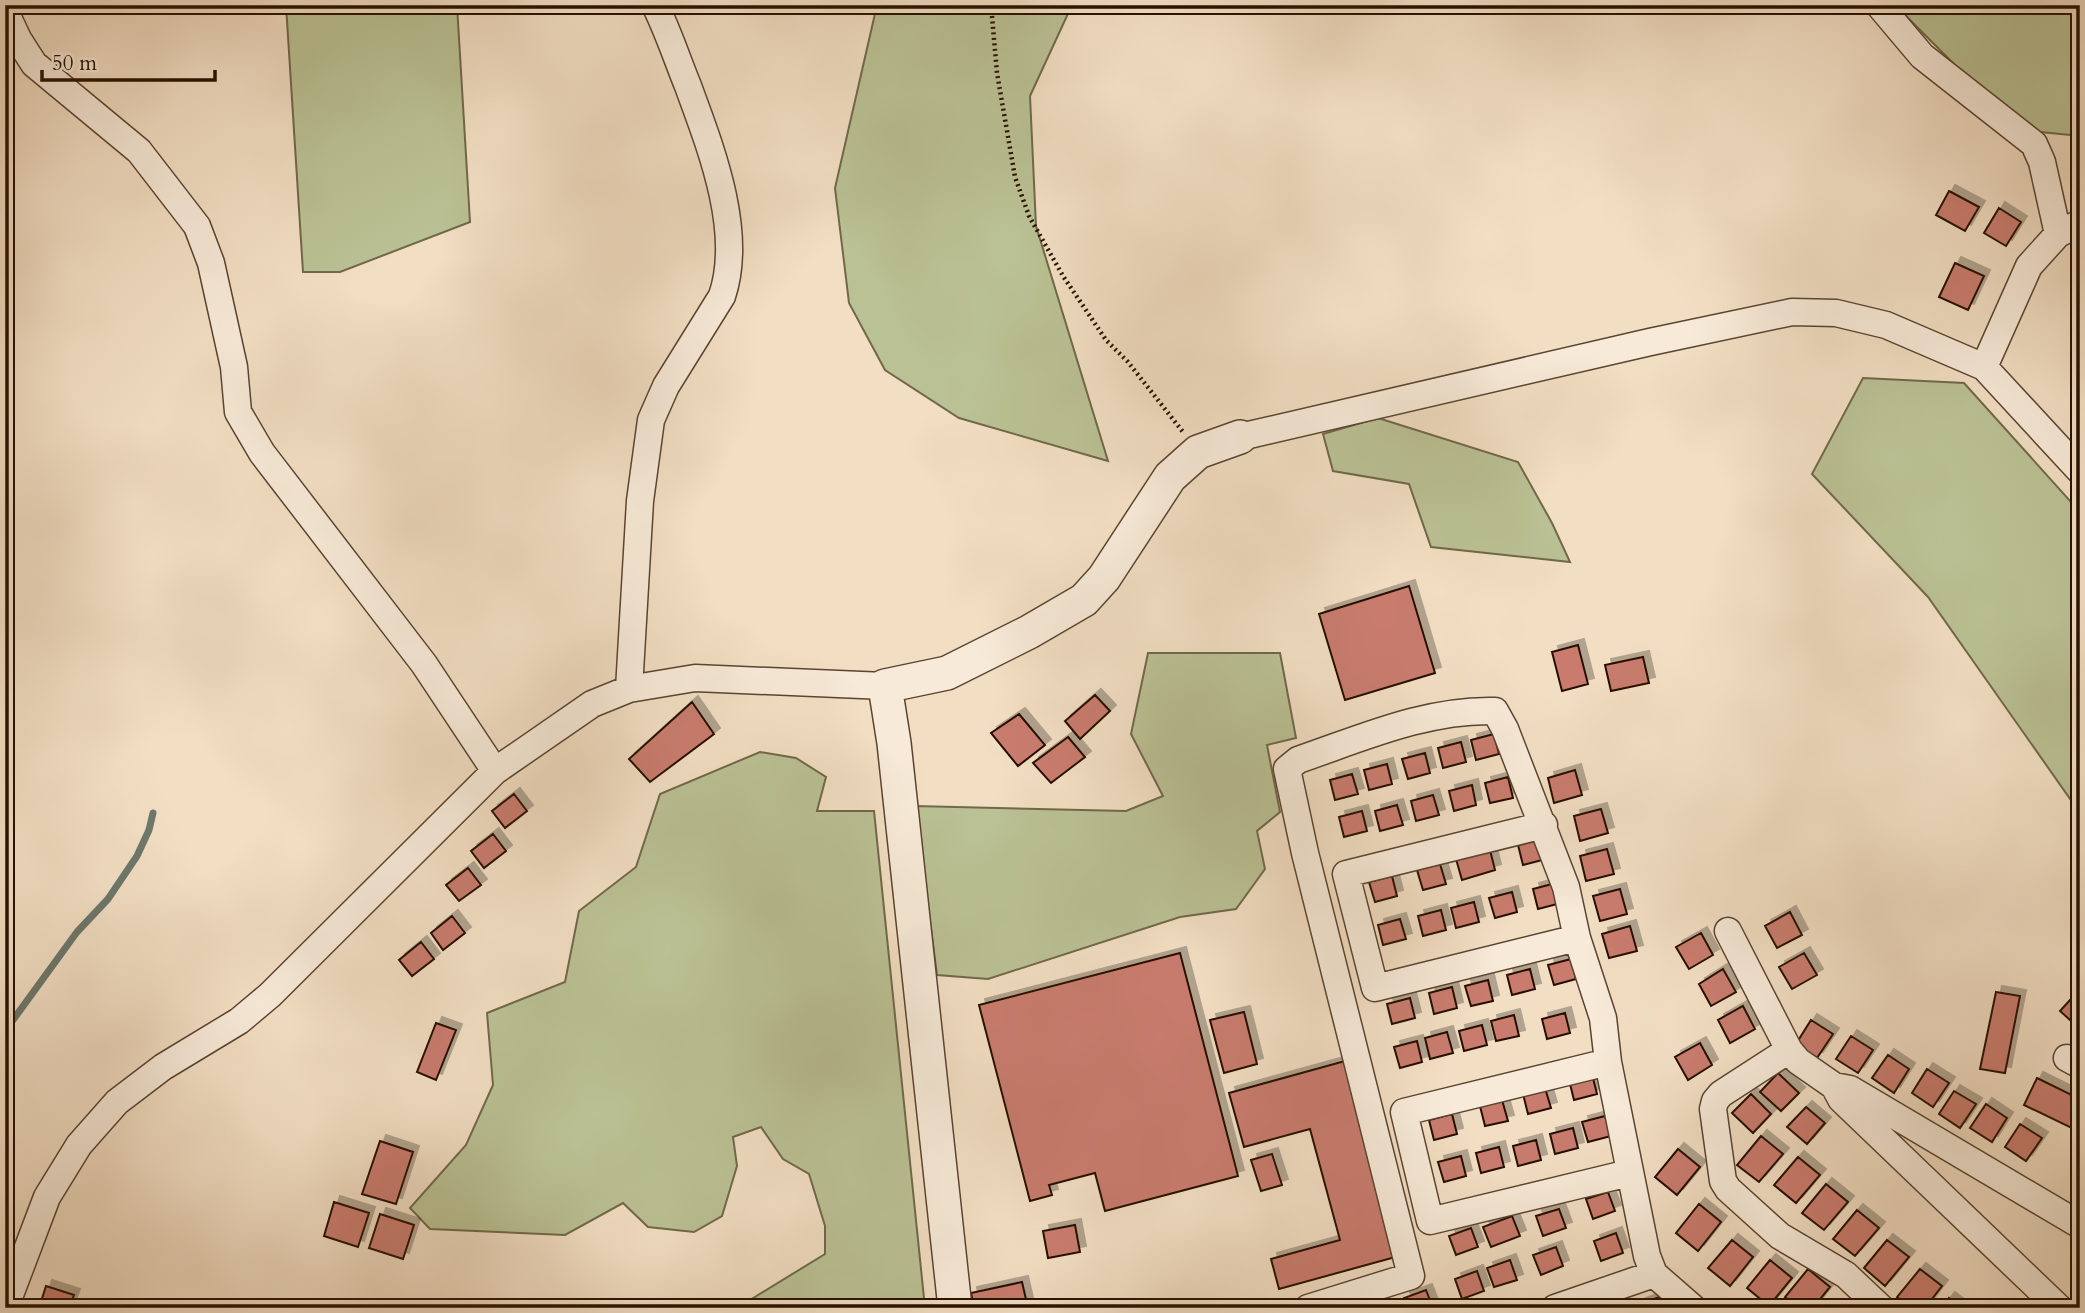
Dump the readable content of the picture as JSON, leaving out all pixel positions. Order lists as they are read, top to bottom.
{
  "scale_bar": "50 m"
}
